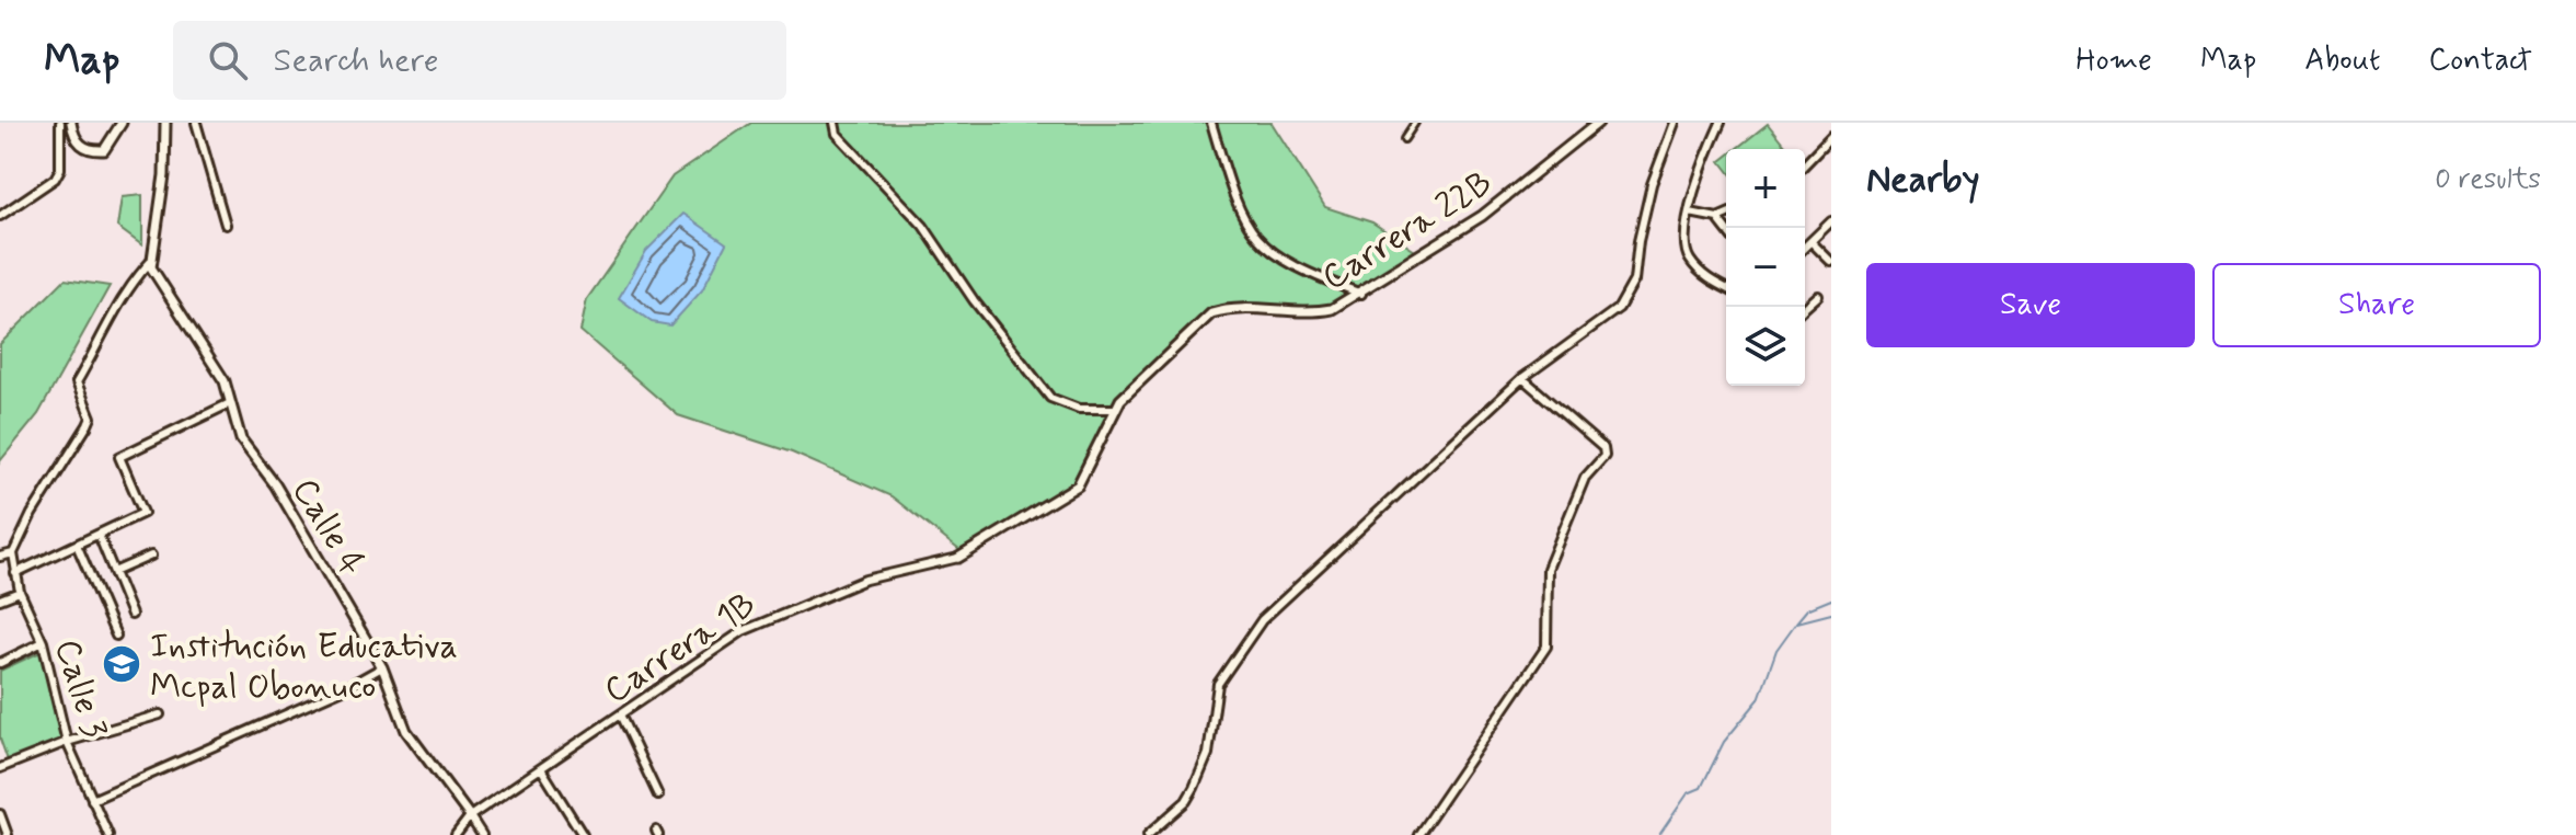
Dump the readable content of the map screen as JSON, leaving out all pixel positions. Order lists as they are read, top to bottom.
{
  "streets": {
    "street": [
      "Carrera 22B",
      "Calle 4",
      "Carrera 1B",
      "Calle 3"
    ]
  },
  "crossings": [
    ["Carrera 22B", "Carrera 1B"],
    ["Calle 4", "Carrera 1B"]
  ],
  "places": {
    "school or university": ["Institución Educativa Mcpal Obonuco"]
  },
  "page": {
    "header": "Map",
    "search": "Search here",
    "nav": [
      "Home",
      "Map",
      "About",
      "Contact"
    ],
    "heading": ["Nearby", "0 results"],
    "map_buttons": ["+", "−"],
    "buttons": ["Save", "Share"]
  }
}
